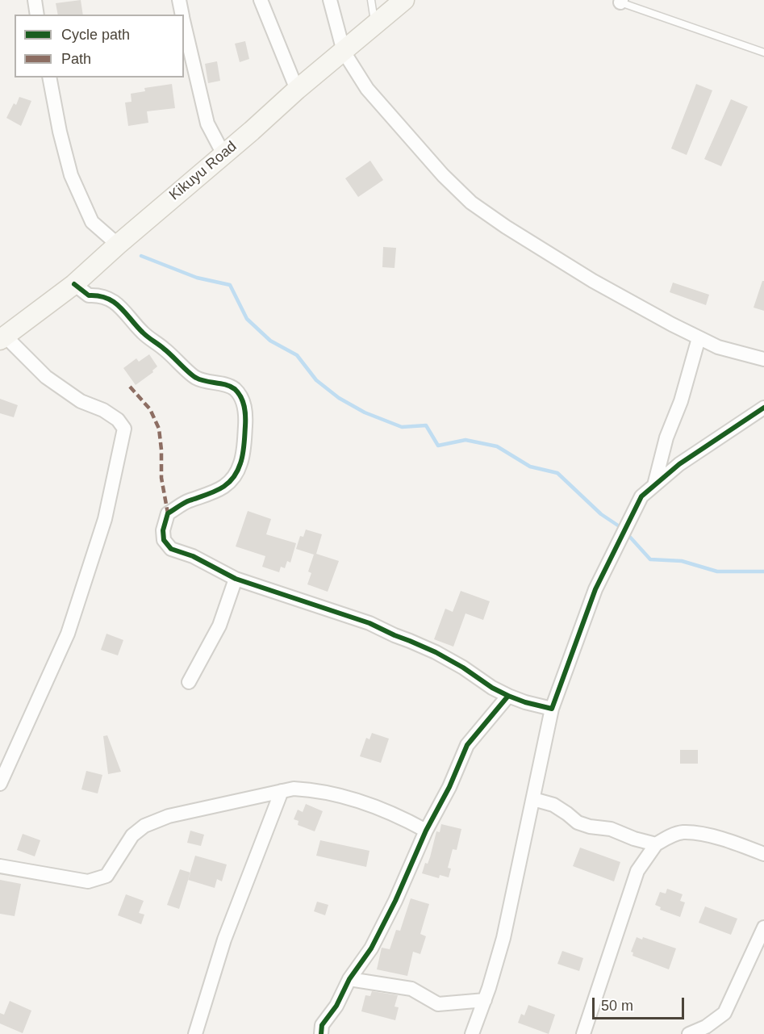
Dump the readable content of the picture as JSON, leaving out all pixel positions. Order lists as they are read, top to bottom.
{
  "streets": {
    "main road": ["Kikuyu Road"]
  },
  "legend": ["Cycle path", "Path"],
  "scale_bar": "50 m"
}
